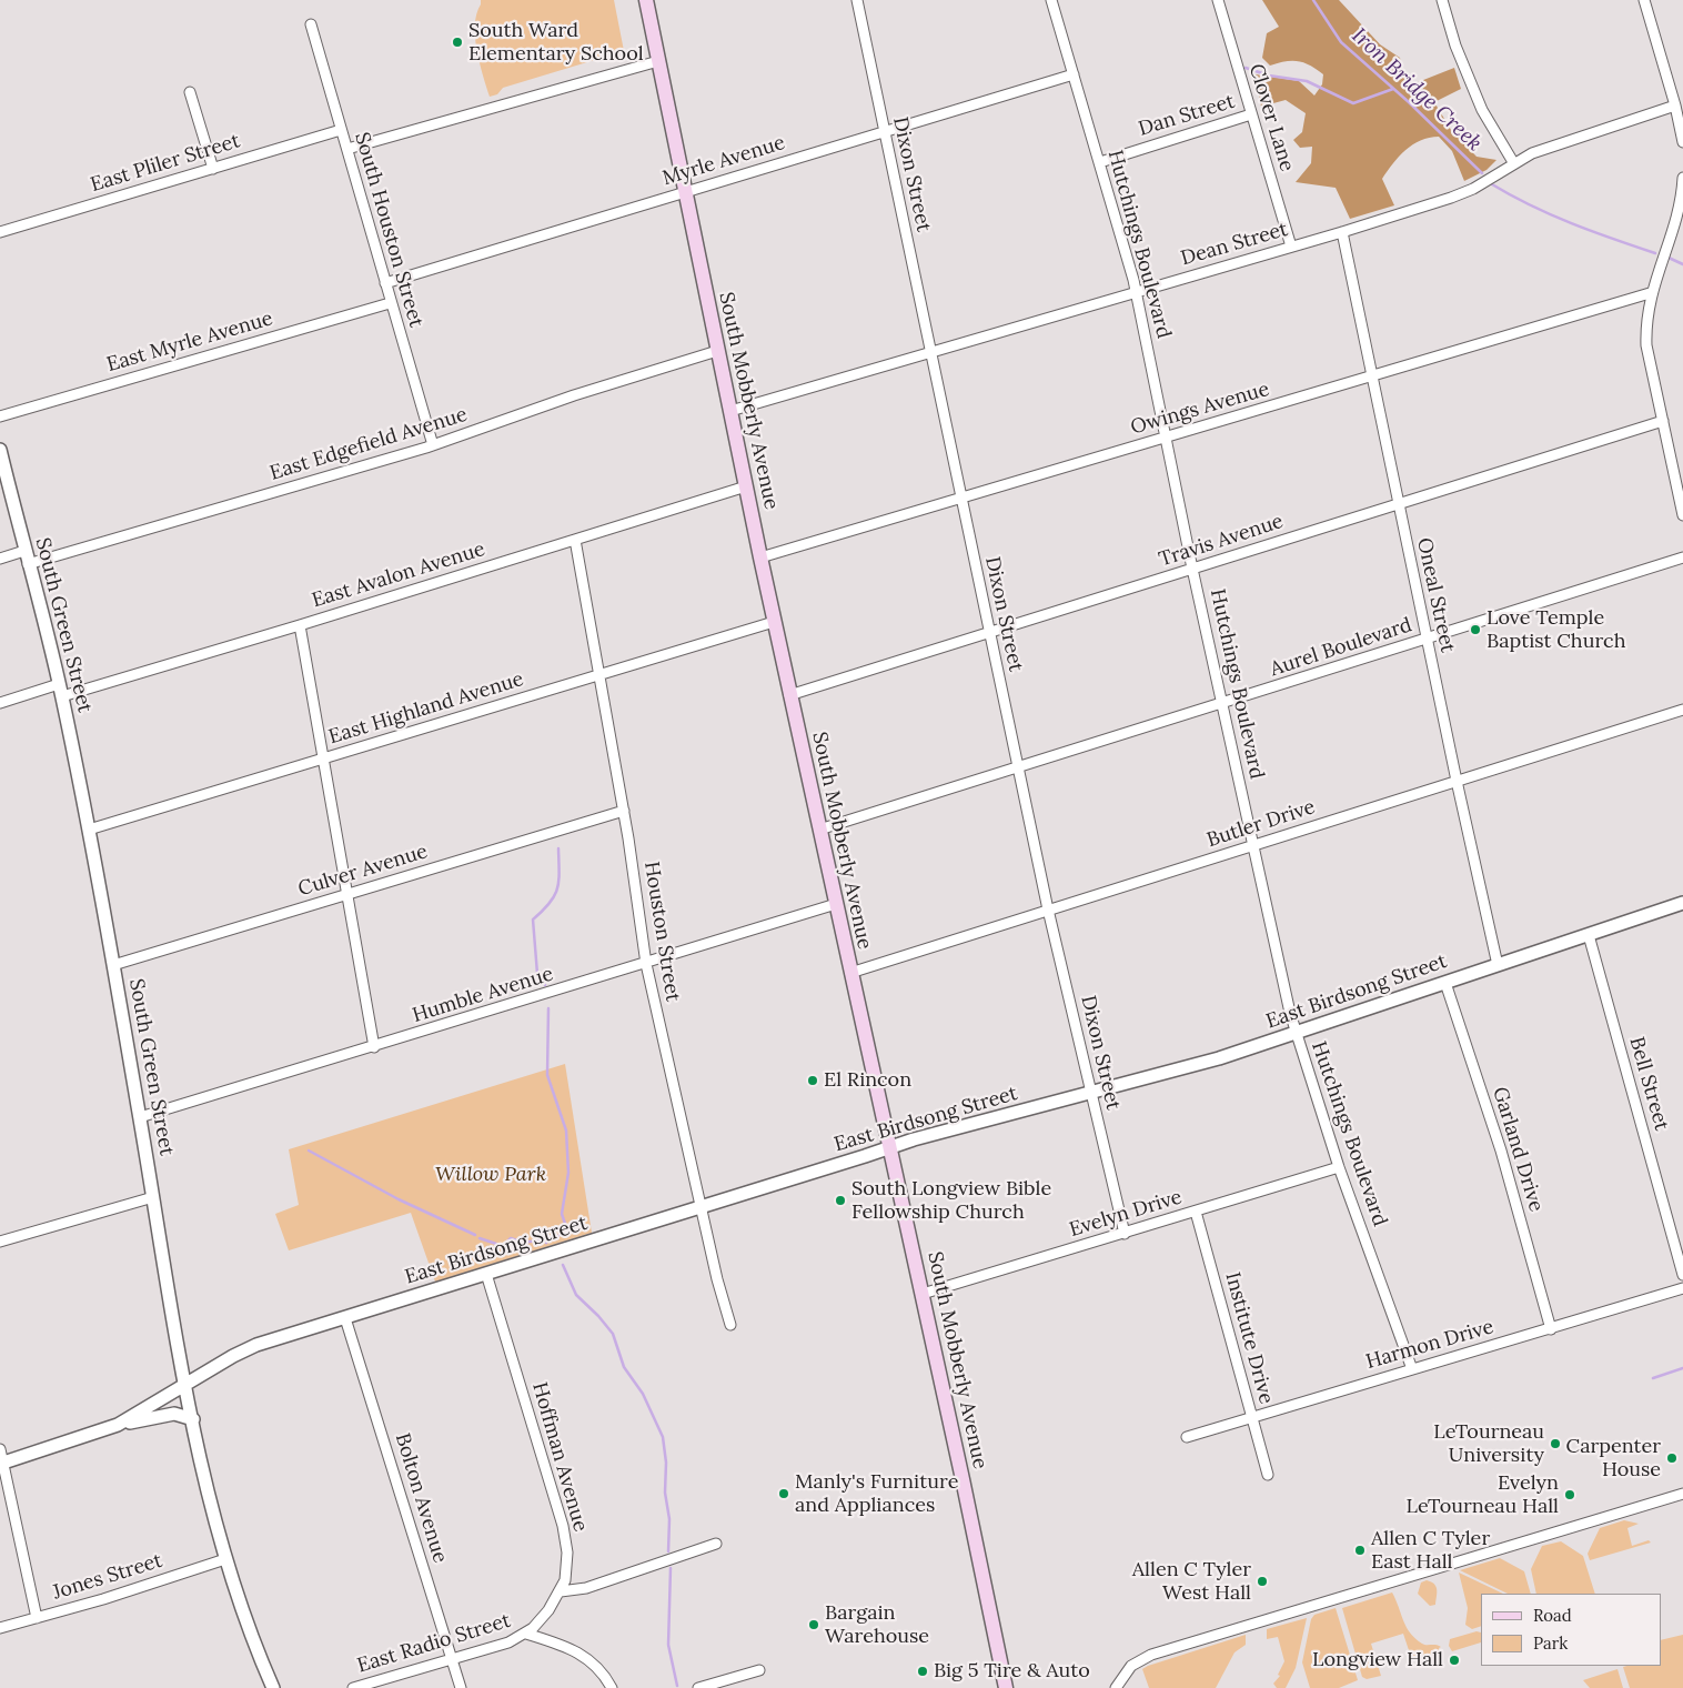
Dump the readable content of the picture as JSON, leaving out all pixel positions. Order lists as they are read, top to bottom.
{
  "streets": {
    "main road": ["South Mobberly Avenue"],
    "street": [
      "Dan Street",
      "Clover Lane",
      "Myrle Avenue",
      "East Pliler Street",
      "Dixon Street",
      "South Houston Street",
      "Hutchings Boulevard",
      "Dean Street",
      "East Myrle Avenue",
      "Owings Avenue",
      "East Edgefield Avenue",
      "Travis Avenue",
      "East Avalon Avenue",
      "Oneal Street",
      "South Green Street",
      "Aurel Boulevard",
      "East Highland Avenue",
      "Butler Drive",
      "Culver Avenue",
      "Houston Street",
      "East Birdsong Street",
      "Humble Avenue",
      "Bell Street",
      "Garland Drive",
      "Evelyn Drive",
      "Institute Drive",
      "Harmon Drive",
      "Hoffman Avenue",
      "Bolton Avenue",
      "Jones Street",
      "East Radio Street"
    ]
  },
  "crossings": [
    ["Dan Street", "Clover Lane"],
    ["Dan Street", "Hutchings Boulevard"],
    ["Clover Lane", "Dean Street"],
    ["Myrle Avenue", "Dixon Street"],
    ["Myrle Avenue", "South Houston Street"],
    ["Myrle Avenue", "Hutchings Boulevard"],
    ["Myrle Avenue", "South Mobberly Avenue"],
    ["East Pliler Street", "South Houston Street"],
    ["Dixon Street", "Dean Street"],
    ["Dixon Street", "Owings Avenue"],
    ["Dixon Street", "Travis Avenue"],
    ["Dixon Street", "Aurel Boulevard"],
    ["Dixon Street", "Butler Drive"],
    ["Dixon Street", "East Birdsong Street"],
    ["Dixon Street", "Evelyn Drive"],
    ["South Houston Street", "East Myrle Avenue"],
    ["South Houston Street", "East Edgefield Avenue"],
    ["Hutchings Boulevard", "Dean Street"],
    ["Hutchings Boulevard", "Owings Avenue"],
    ["Hutchings Boulevard", "Travis Avenue"],
    ["Hutchings Boulevard", "Aurel Boulevard"],
    ["Hutchings Boulevard", "Butler Drive"],
    ["Hutchings Boulevard", "East Birdsong Street"],
    ["Hutchings Boulevard", "Evelyn Drive"],
    ["Hutchings Boulevard", "Harmon Drive"],
    ["Dean Street", "South Mobberly Avenue"],
    ["Dean Street", "Oneal Street"],
    ["South Mobberly Avenue", "Owings Avenue"],
    ["South Mobberly Avenue", "East Edgefield Avenue"],
    ["South Mobberly Avenue", "Travis Avenue"],
    ["South Mobberly Avenue", "East Avalon Avenue"],
    ["South Mobberly Avenue", "Aurel Boulevard"],
    ["South Mobberly Avenue", "East Highland Avenue"],
    ["South Mobberly Avenue", "Butler Drive"],
    ["South Mobberly Avenue", "East Birdsong Street"],
    ["South Mobberly Avenue", "Humble Avenue"],
    ["South Mobberly Avenue", "Evelyn Drive"],
    ["Owings Avenue", "Oneal Street"],
    ["East Edgefield Avenue", "South Green Street"],
    ["Travis Avenue", "Oneal Street"],
    ["East Avalon Avenue", "South Green Street"],
    ["East Avalon Avenue", "Houston Street"],
    ["Oneal Street", "Aurel Boulevard"],
    ["Oneal Street", "Butler Drive"],
    ["Oneal Street", "East Birdsong Street"],
    ["South Green Street", "East Highland Avenue"],
    ["South Green Street", "Culver Avenue"],
    ["South Green Street", "East Birdsong Street"],
    ["South Green Street", "Humble Avenue"],
    ["South Green Street", "Jones Street"],
    ["East Highland Avenue", "Houston Street"],
    ["Culver Avenue", "Houston Street"],
    ["Houston Street", "East Birdsong Street"],
    ["Houston Street", "Humble Avenue"],
    ["East Birdsong Street", "Bell Street"],
    ["East Birdsong Street", "Garland Drive"],
    ["East Birdsong Street", "Hoffman Avenue"],
    ["East Birdsong Street", "Bolton Avenue"],
    ["Garland Drive", "Harmon Drive"],
    ["Evelyn Drive", "Institute Drive"],
    ["Institute Drive", "Harmon Drive"],
    ["Hoffman Avenue", "East Radio Street"],
    ["Bolton Avenue", "East Radio Street"]
  ],
  "water": ["Iron Bridge Creek"],
  "parks": ["Willow Park"],
  "places": [
    "South Ward Elementary School",
    "Love Temple Baptist Church",
    "El Rincon",
    "South Longview Bible Fellowship Church",
    "LeTourneau University",
    "Carpenter House",
    "Manly's Furniture and Appliances",
    "Evelyn LeTourneau Hall",
    "Allen C Tyler East Hall",
    "Allen C Tyler West Hall",
    "Bargain Warehouse",
    "Longview Hall",
    "Big 5 Tire & Auto"
  ],
  "legend": ["Road", "Park"]
}
